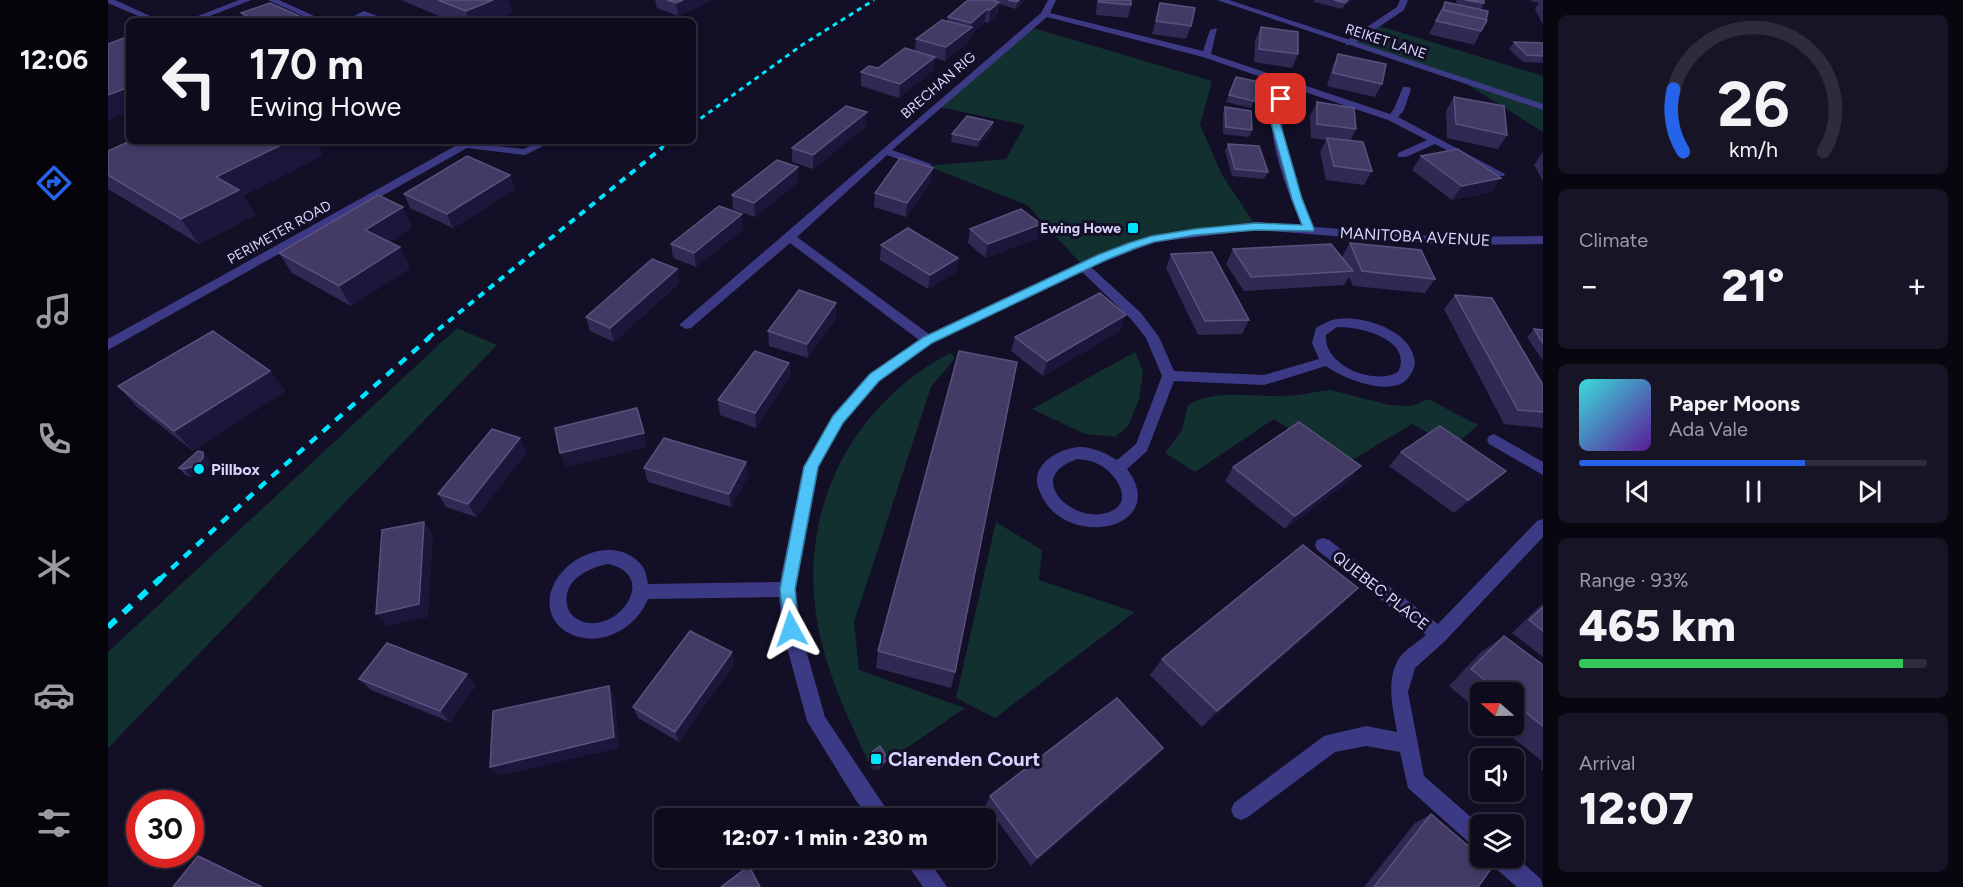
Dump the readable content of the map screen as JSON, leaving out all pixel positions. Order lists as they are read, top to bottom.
{
  "streets": {
    "street": [
      "REIKET LANE",
      "BRECHAN RIG",
      "PERIMETER ROAD",
      "MANITOBA AVENUE",
      "QUEBEC PLACE"
    ]
  },
  "places": {
    "transit": ["Ewing Howe", "Clarenden Court"],
    "other": ["Pillbox"]
  },
  "north": "left",
  "page": {
    "tabs": "12:06",
    "turn": ["170 m", "Ewing Howe"],
    "tile": [
      "Climate",
      ["Range · 93%", "465 km"],
      ["Arrival", "12:07"]
    ],
    "heat": ["−", "21°", "+"],
    "song": ["Paper Moons", "Ada Vale"],
    "limit": "30",
    "trip": "12:07 · 1 min · 230 m",
    "gauge": ["26", "km/h"]
  }
}
